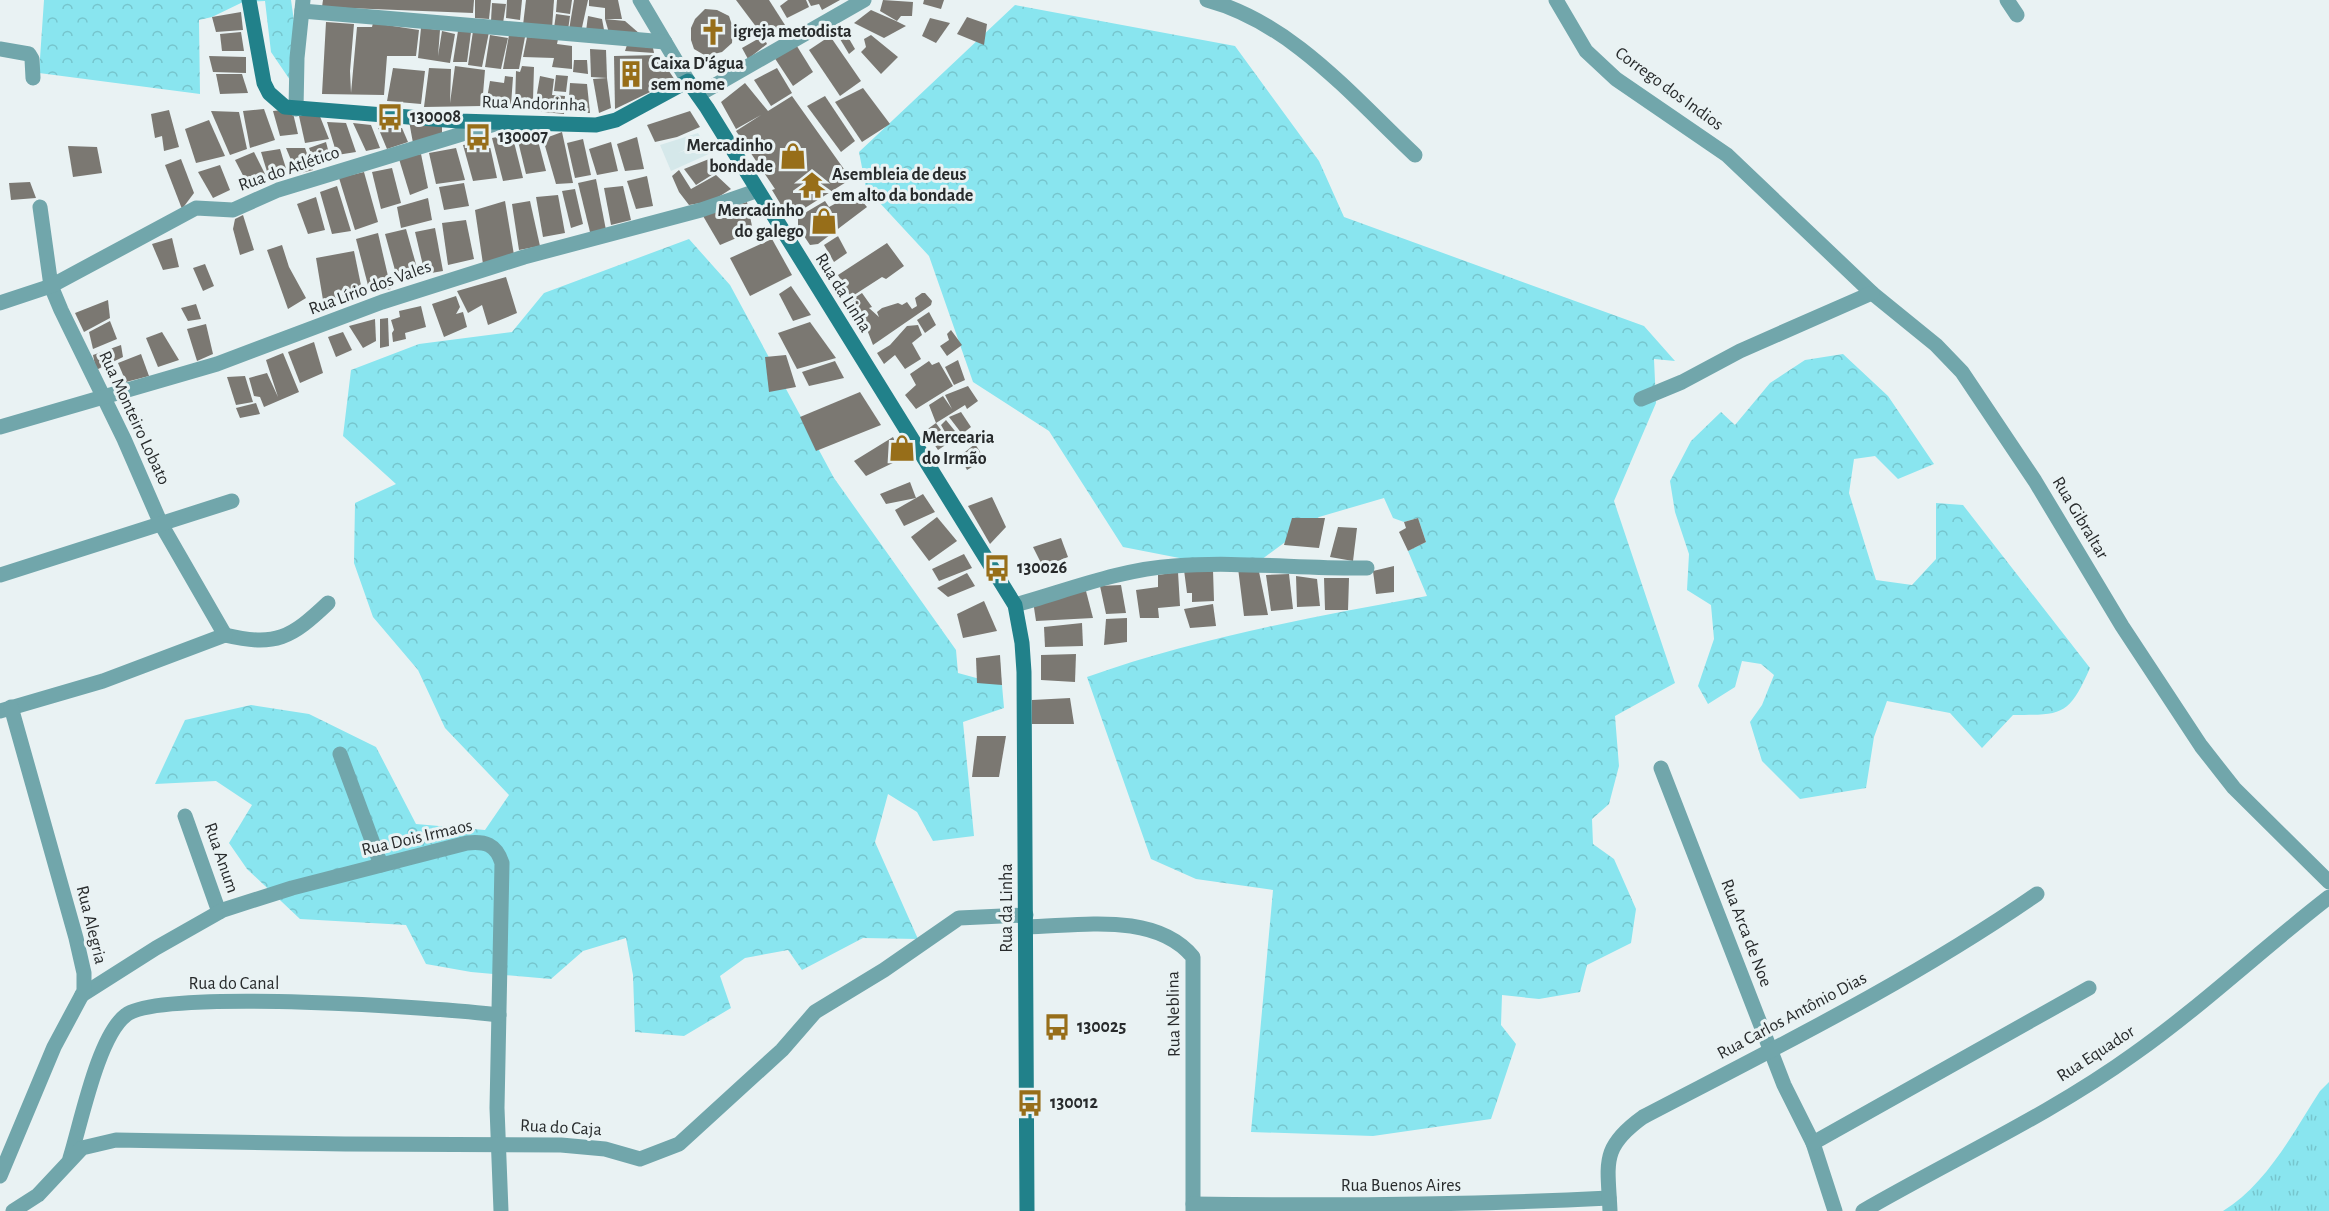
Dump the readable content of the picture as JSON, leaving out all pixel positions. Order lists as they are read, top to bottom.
{
  "streets": {
    "street": [
      "Corrego dos Indios",
      "Rua Andorinha",
      "Rua do Atlético",
      "Rua Lírio dos Vales",
      "Rua da Linha",
      "Rua Monteiro Lobato",
      "Rua Gibraltar",
      "Rua Dois Irmaos",
      "Rua Anum",
      "Rua Alegria",
      "Rua Arca de Noe",
      "Rua do Canal",
      "Rua Neblina",
      "Rua Carlos Antônio Dias",
      "Rua Equador",
      "Rua do Caja",
      "Rua Buenos Aires"
    ]
  },
  "crossings": [
    ["Corrego dos Indios", "Rua Gibraltar"],
    ["Rua Andorinha", "Rua do Atlético"],
    ["Rua Andorinha", "Rua da Linha"],
    ["Rua do Atlético", "Rua Monteiro Lobato"],
    ["Rua Lírio dos Vales", "Rua da Linha"],
    ["Rua Lírio dos Vales", "Rua Monteiro Lobato"],
    ["Rua da Linha", "Rua Neblina"],
    ["Rua da Linha", "Rua do Caja"],
    ["Rua Dois Irmaos", "Rua Anum"],
    ["Rua Dois Irmaos", "Rua Alegria"],
    ["Rua Dois Irmaos", "Rua do Canal"],
    ["Rua Dois Irmaos", "Rua do Caja"],
    ["Rua Arca de Noe", "Rua Carlos Antônio Dias"],
    ["Rua do Canal", "Rua do Caja"],
    ["Rua Neblina", "Rua do Caja"],
    ["Rua Neblina", "Rua Buenos Aires"],
    ["Rua Carlos Antônio Dias", "Rua Buenos Aires"]
  ],
  "places": {
    "church": ["igreja metodista"],
    "building": ["Caixa D'água sem nome"],
    "bus stop": [
      "130008",
      "130007",
      "130026",
      "130025",
      "130012"
    ],
    "shop": ["Mercadinho bondade", "Mercadinho do galego", "Mercearia do Irmão"],
    "temple": ["Asembleia de deus em alto da bondade"]
  }
}
